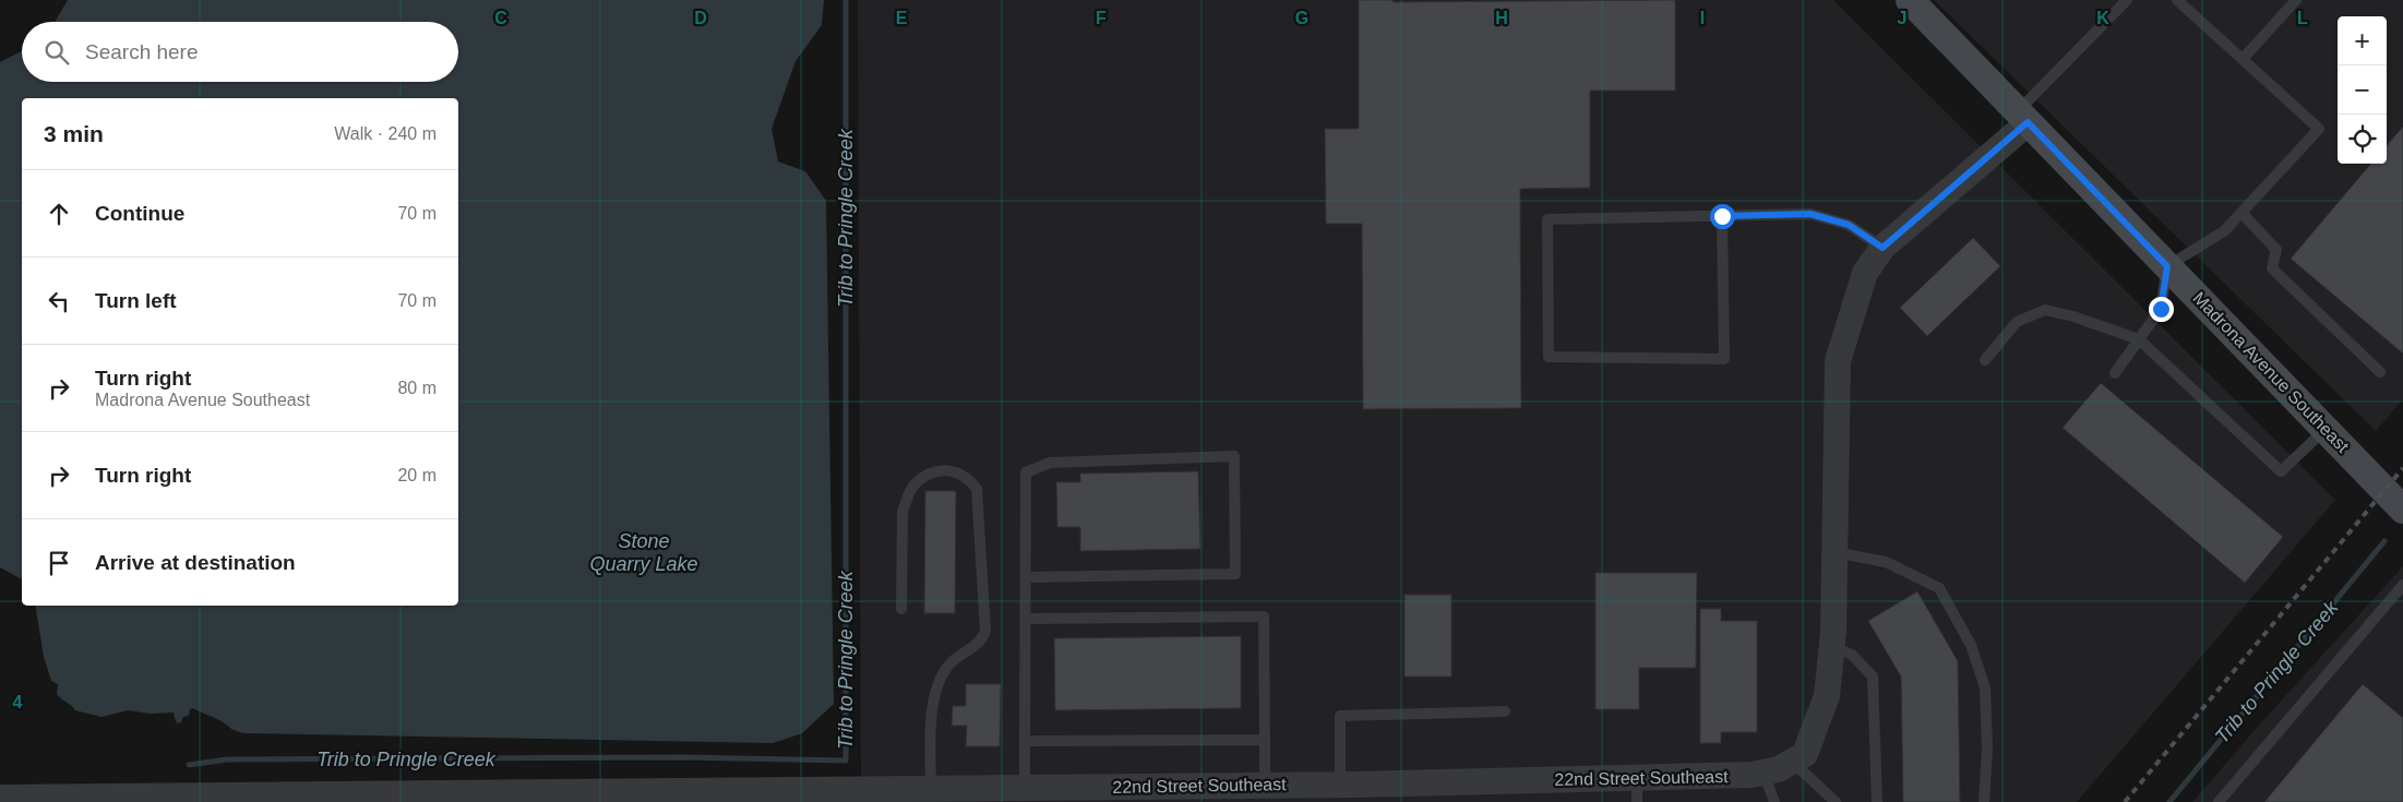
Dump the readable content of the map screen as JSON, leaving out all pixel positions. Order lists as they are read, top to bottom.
{
  "streets": {
    "main road": ["Madrona Avenue Southeast"],
    "street": ["22nd Street Southeast"]
  },
  "water": ["Trib to Pringle Creek", "Stone Quarry Lake"],
  "page": {
    "map_buttons": ["+", "−"],
    "search": "Search here",
    "heading": ["3 min", "Walk · 240 m"],
    "list": [
      ["Continue", "70 m"],
      ["Turn left", "70 m"],
      ["Turn right", "Madrona Avenue Southeast", "80 m"],
      ["Turn right", "20 m"],
      "Arrive at destination"
    ]
  },
  "grid": {
    "columns": [
      "C",
      "D",
      "E",
      "F",
      "G",
      "H",
      "I",
      "J",
      "K",
      "L"
    ],
    "rows": ["4"]
  }
}
